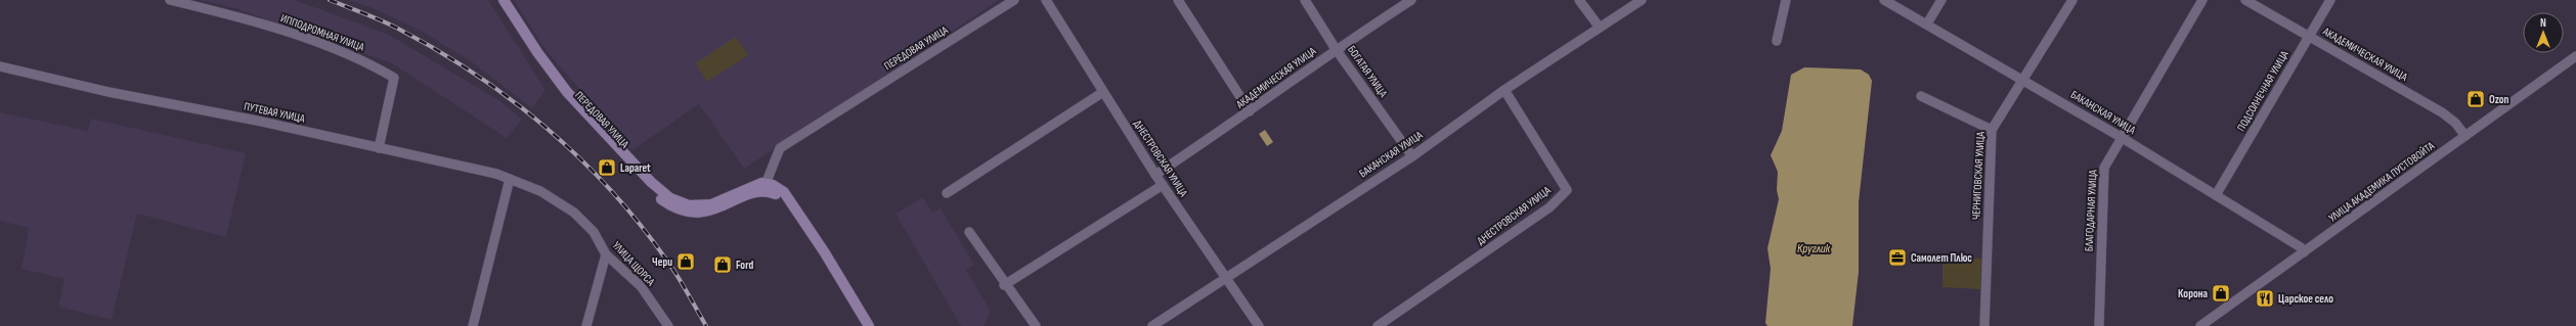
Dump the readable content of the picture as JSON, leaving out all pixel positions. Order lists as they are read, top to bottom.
{
  "streets": {
    "main road": ["ПЕРЕДОВАЯ УЛИЦА"],
    "street": [
      "ИППОДРОМНАЯ УЛИЦА",
      "АКАДЕМИЧЕСКАЯ УЛИЦА",
      "БОГАТАЯ УЛИЦА",
      "ПОДСОЛНЕЧНАЯ УЛИЦА",
      "ПУТЕВАЯ УЛИЦА",
      "БАКАНСКАЯ УЛИЦА",
      "ДНЕСТРОВСКАЯ УЛИЦА",
      "ЧЕРНИГОВСКАЯ УЛИЦА",
      "УЛИЦА АКАДЕМИКА ПУСТОВОЙТА",
      "БЛАГОДАРНАЯ УЛИЦА",
      "УЛИЦА ЩОРСА"
    ]
  },
  "crossings": [
    ["ИППОДРОМНАЯ УЛИЦА", "ПУТЕВАЯ УЛИЦА"],
    ["АКАДЕМИЧЕСКАЯ УЛИЦА", "БОГАТАЯ УЛИЦА"],
    ["АКАДЕМИЧЕСКАЯ УЛИЦА", "ПОДСОЛНЕЧНАЯ УЛИЦА"],
    ["АКАДЕМИЧЕСКАЯ УЛИЦА", "ДНЕСТРОВСКАЯ УЛИЦА"],
    ["АКАДЕМИЧЕСКАЯ УЛИЦА", "УЛИЦА АКАДЕМИКА ПУСТОВОЙТА"],
    ["БОГАТАЯ УЛИЦА", "БАКАНСКАЯ УЛИЦА"],
    ["ПОДСОЛНЕЧНАЯ УЛИЦА", "БАКАНСКАЯ УЛИЦА"],
    ["ПУТЕВАЯ УЛИЦА", "УЛИЦА ЩОРСА"],
    ["БАКАНСКАЯ УЛИЦА", "ДНЕСТРОВСКАЯ УЛИЦА"],
    ["БАКАНСКАЯ УЛИЦА", "ЧЕРНИГОВСКАЯ УЛИЦА"],
    ["БАКАНСКАЯ УЛИЦА", "УЛИЦА АКАДЕМИКА ПУСТОВОЙТА"],
    ["БАКАНСКАЯ УЛИЦА", "БЛАГОДАРНАЯ УЛИЦА"]
  ],
  "water": ["Круглик"],
  "places": {
    "shop": [
      "Ozon",
      "Laparet",
      "Чери",
      "Ford",
      "Корона"
    ],
    "office": ["Самолет Плюс"],
    "restaurant": ["Царское село"]
  },
  "north": "top"
}
